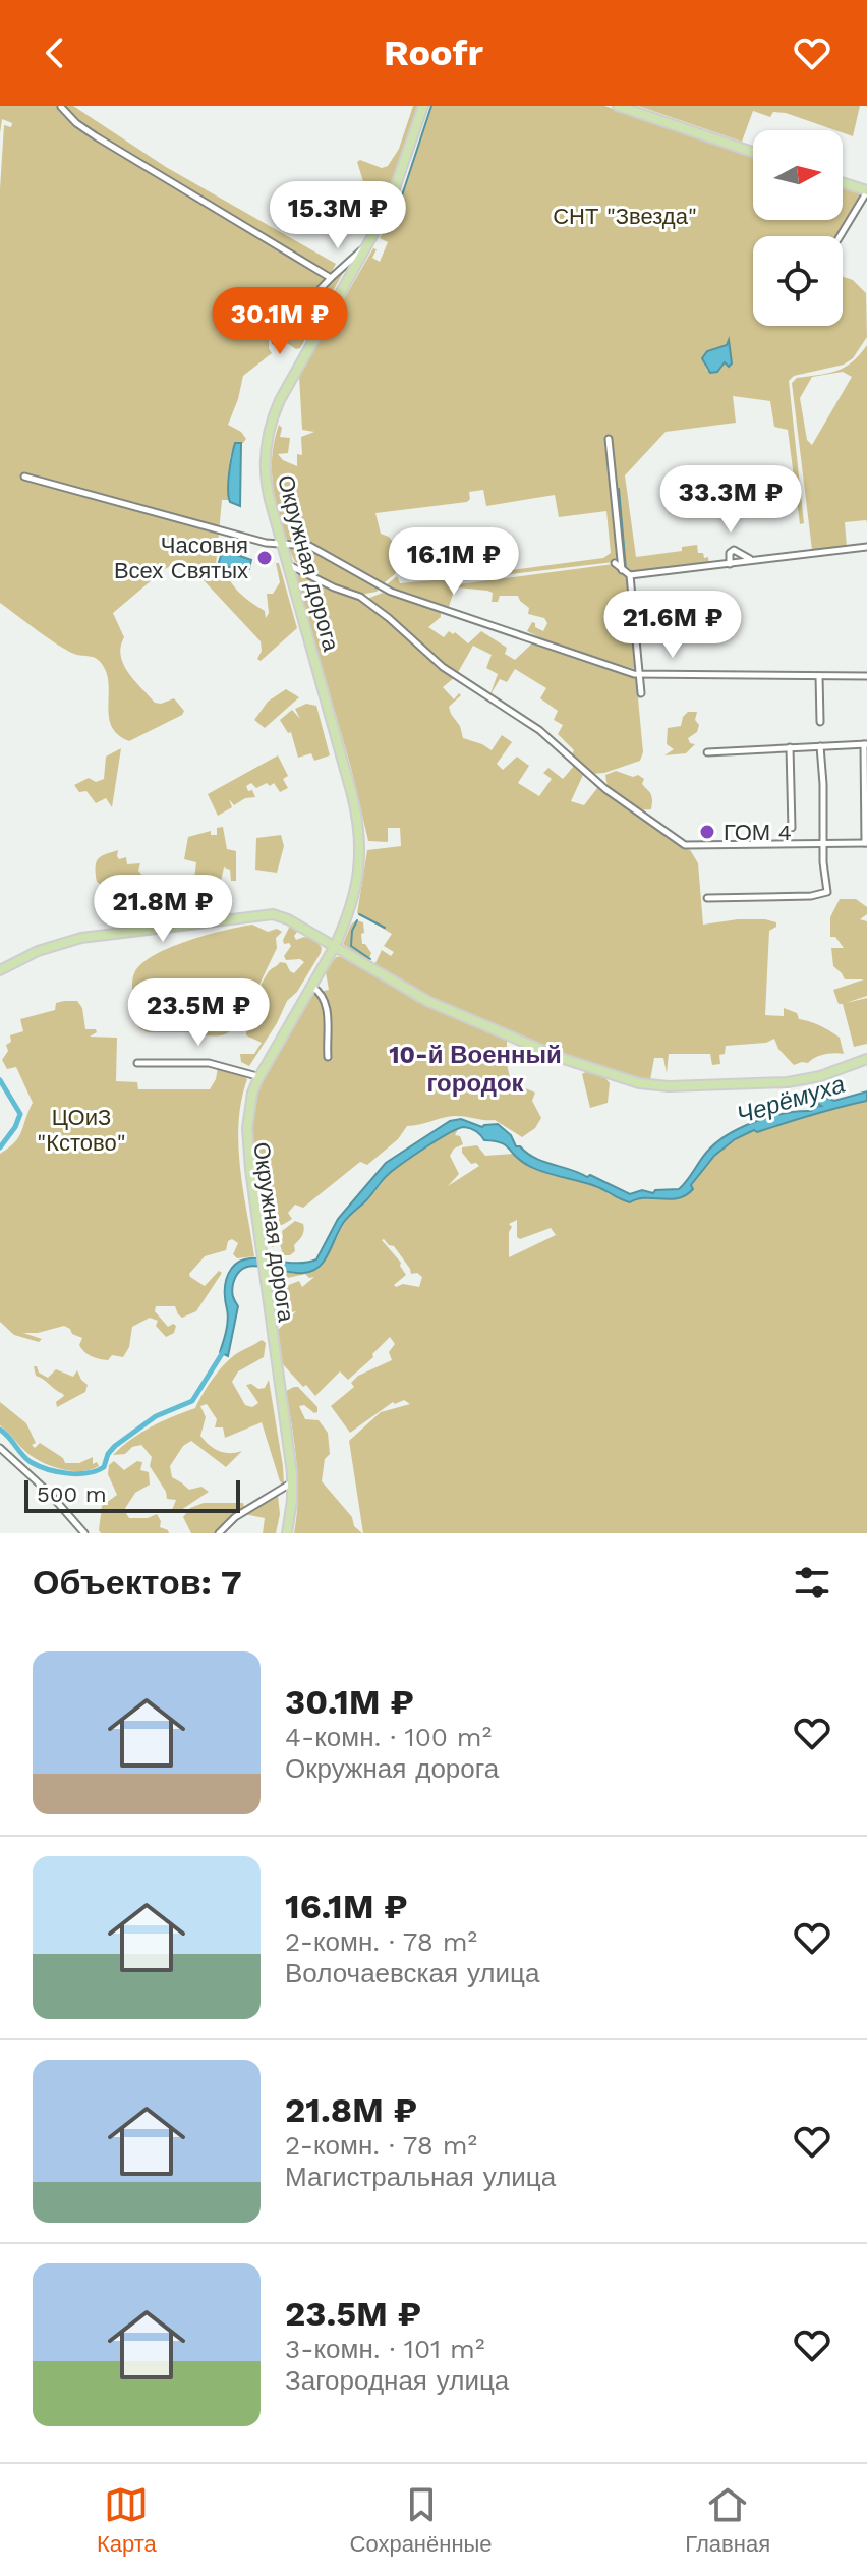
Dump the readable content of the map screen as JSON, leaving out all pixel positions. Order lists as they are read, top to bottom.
{
  "streets": {
    "main road": ["Окружная дорога"]
  },
  "districts": ["10-й Военный городок"],
  "water": ["Черёмуха"],
  "parks": ["СНТ \"Звезда\"", "ЦОиЗ \"Кстово\""],
  "places": ["Часовня Всех Святых", "ГОМ 4"],
  "scale_bar": "500 m",
  "north": "right",
  "page": {
    "header": "Roofr",
    "price": [
      "15.3M ₽",
      "30.1M ₽",
      "33.3M ₽",
      "16.1M ₽",
      "21.6M ₽",
      "21.8M ₽",
      "23.5M ₽"
    ],
    "scale": "500 m",
    "heading": "Объектов: 7",
    "list": [
      {
        "name": "30.1M ₽",
        "note": "4-комн. · 100 m² · Окружная дорога"
      },
      {
        "name": "16.1M ₽",
        "note": "2-комн. · 78 m² · Волочаевская улица"
      },
      {
        "name": "21.8M ₽",
        "note": "2-комн. · 78 m² · Магистральная улица"
      },
      {
        "name": "23.5M ₽",
        "note": "3-комн. · 101 m² · Загородная улица"
      }
    ],
    "tabs": ["Карта", "Сохранённые", "Главная"]
  }
}
